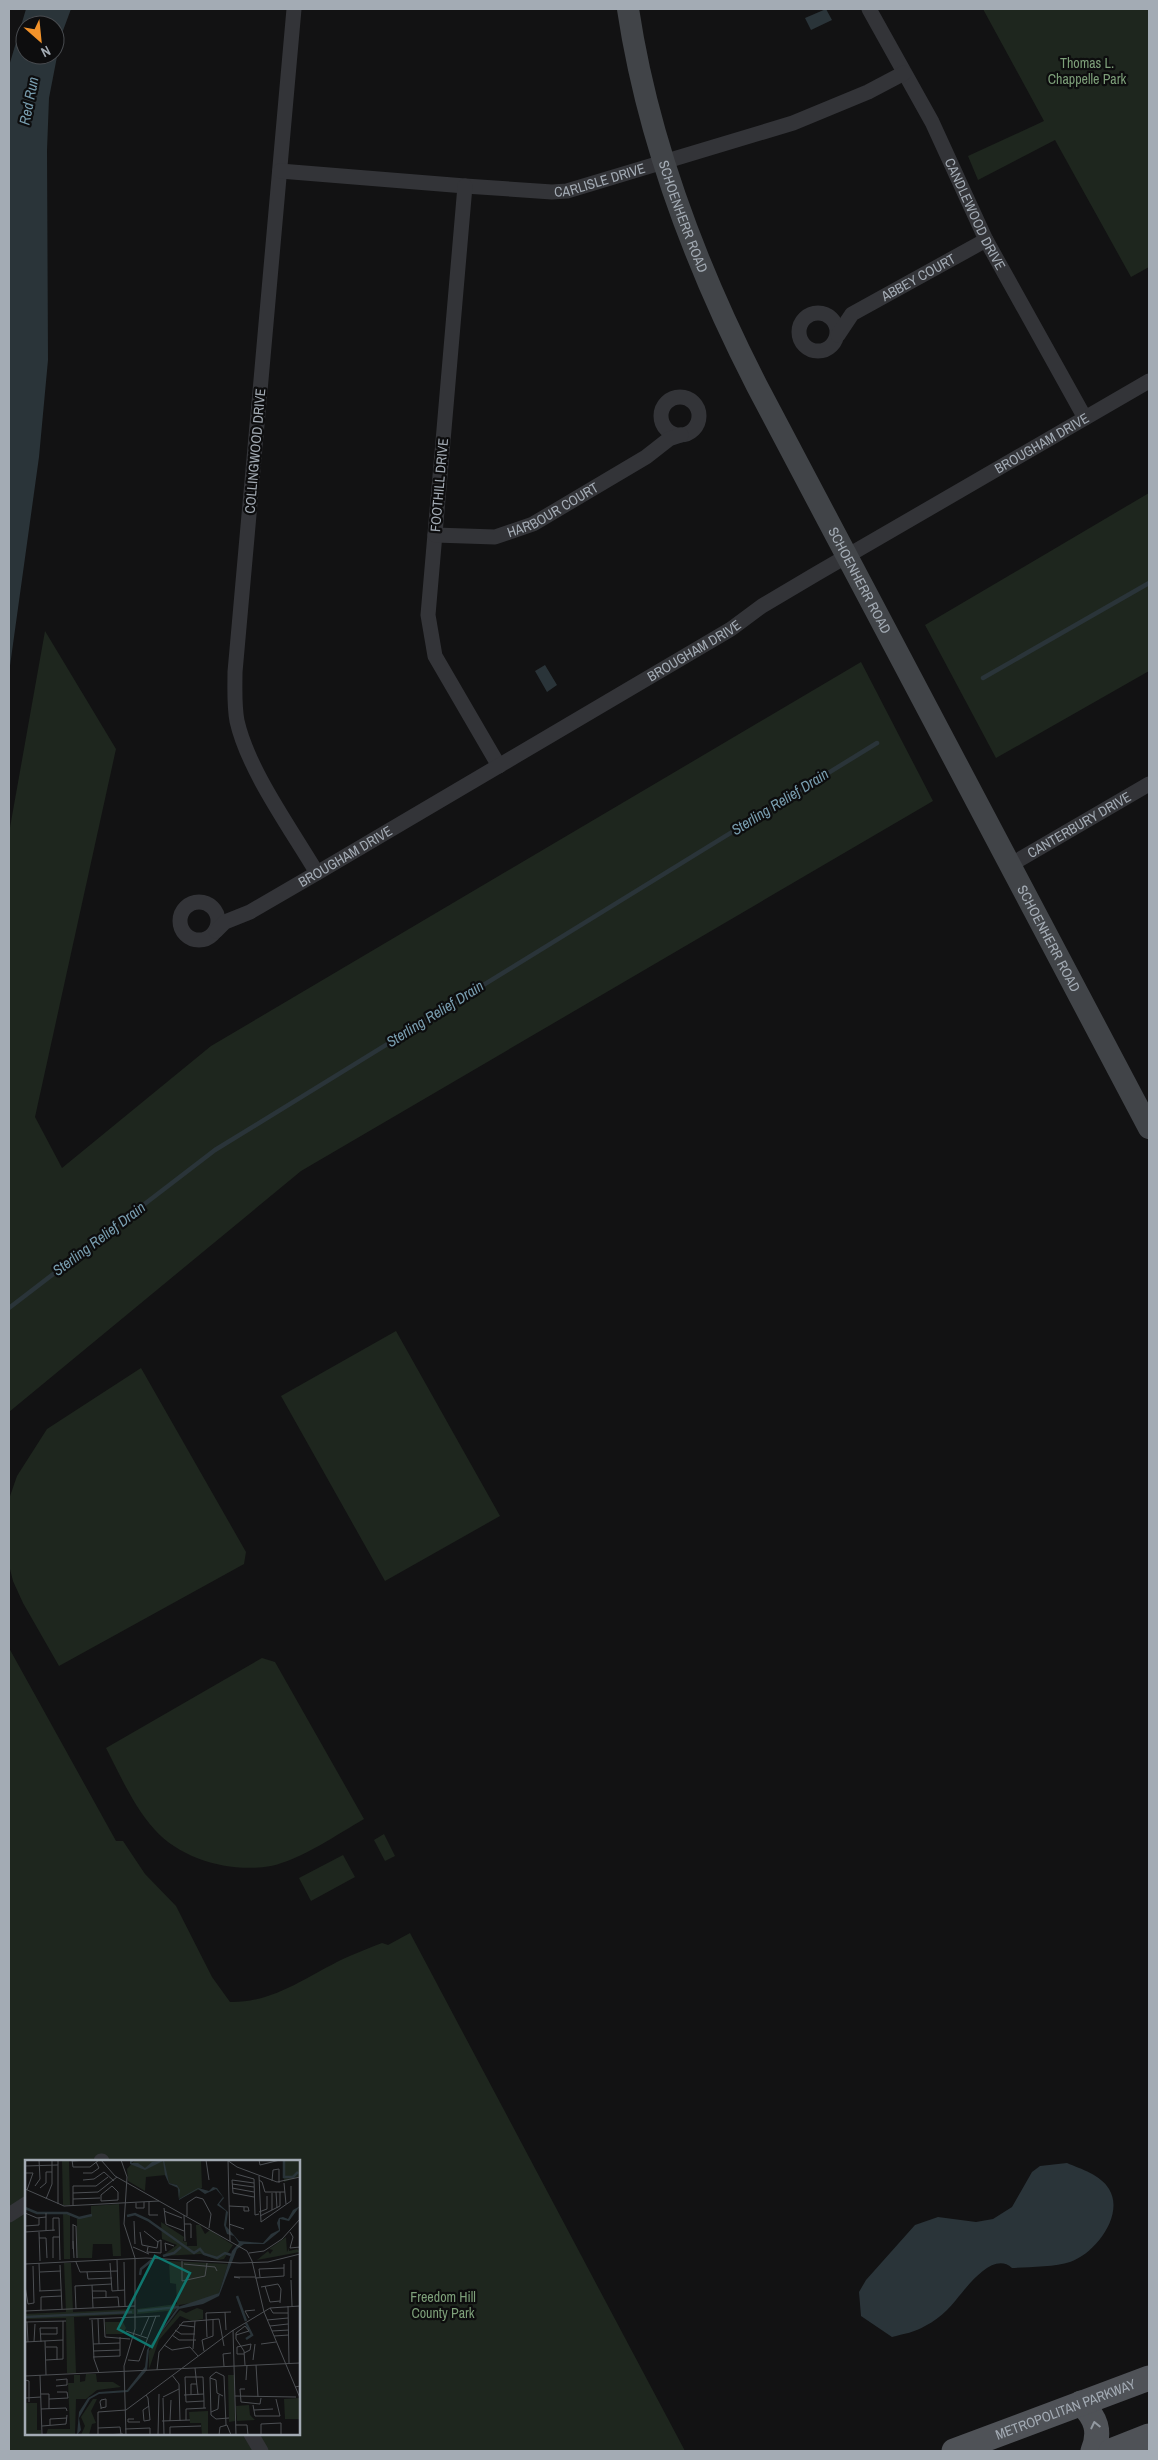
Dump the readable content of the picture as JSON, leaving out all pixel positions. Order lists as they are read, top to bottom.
{
  "streets": {
    "main road": ["SCHOENHERR ROAD", "METROPOLITAN PARKWAY"],
    "street": [
      "CARLISLE DRIVE",
      "CANDLEWOOD DRIVE",
      "ABBEY COURT",
      "BROUGHAM DRIVE",
      "COLLINGWOOD DRIVE",
      "FOOTHILL DRIVE",
      "HARBOUR COURT",
      "CANTERBURY DRIVE"
    ]
  },
  "crossings": [
    ["CARLISLE DRIVE", "CANDLEWOOD DRIVE"],
    ["CARLISLE DRIVE", "SCHOENHERR ROAD"],
    ["CARLISLE DRIVE", "COLLINGWOOD DRIVE"],
    ["CARLISLE DRIVE", "FOOTHILL DRIVE"],
    ["CANDLEWOOD DRIVE", "ABBEY COURT"],
    ["CANDLEWOOD DRIVE", "BROUGHAM DRIVE"],
    ["SCHOENHERR ROAD", "BROUGHAM DRIVE"],
    ["SCHOENHERR ROAD", "CANTERBURY DRIVE"],
    ["BROUGHAM DRIVE", "COLLINGWOOD DRIVE"],
    ["BROUGHAM DRIVE", "FOOTHILL DRIVE"],
    ["FOOTHILL DRIVE", "HARBOUR COURT"]
  ],
  "water": ["Red Run", "Sterling Relief Drain"],
  "parks": ["Thomas L. Chappelle Park", "Freedom Hill County Park"],
  "north": "bottom right"
}
